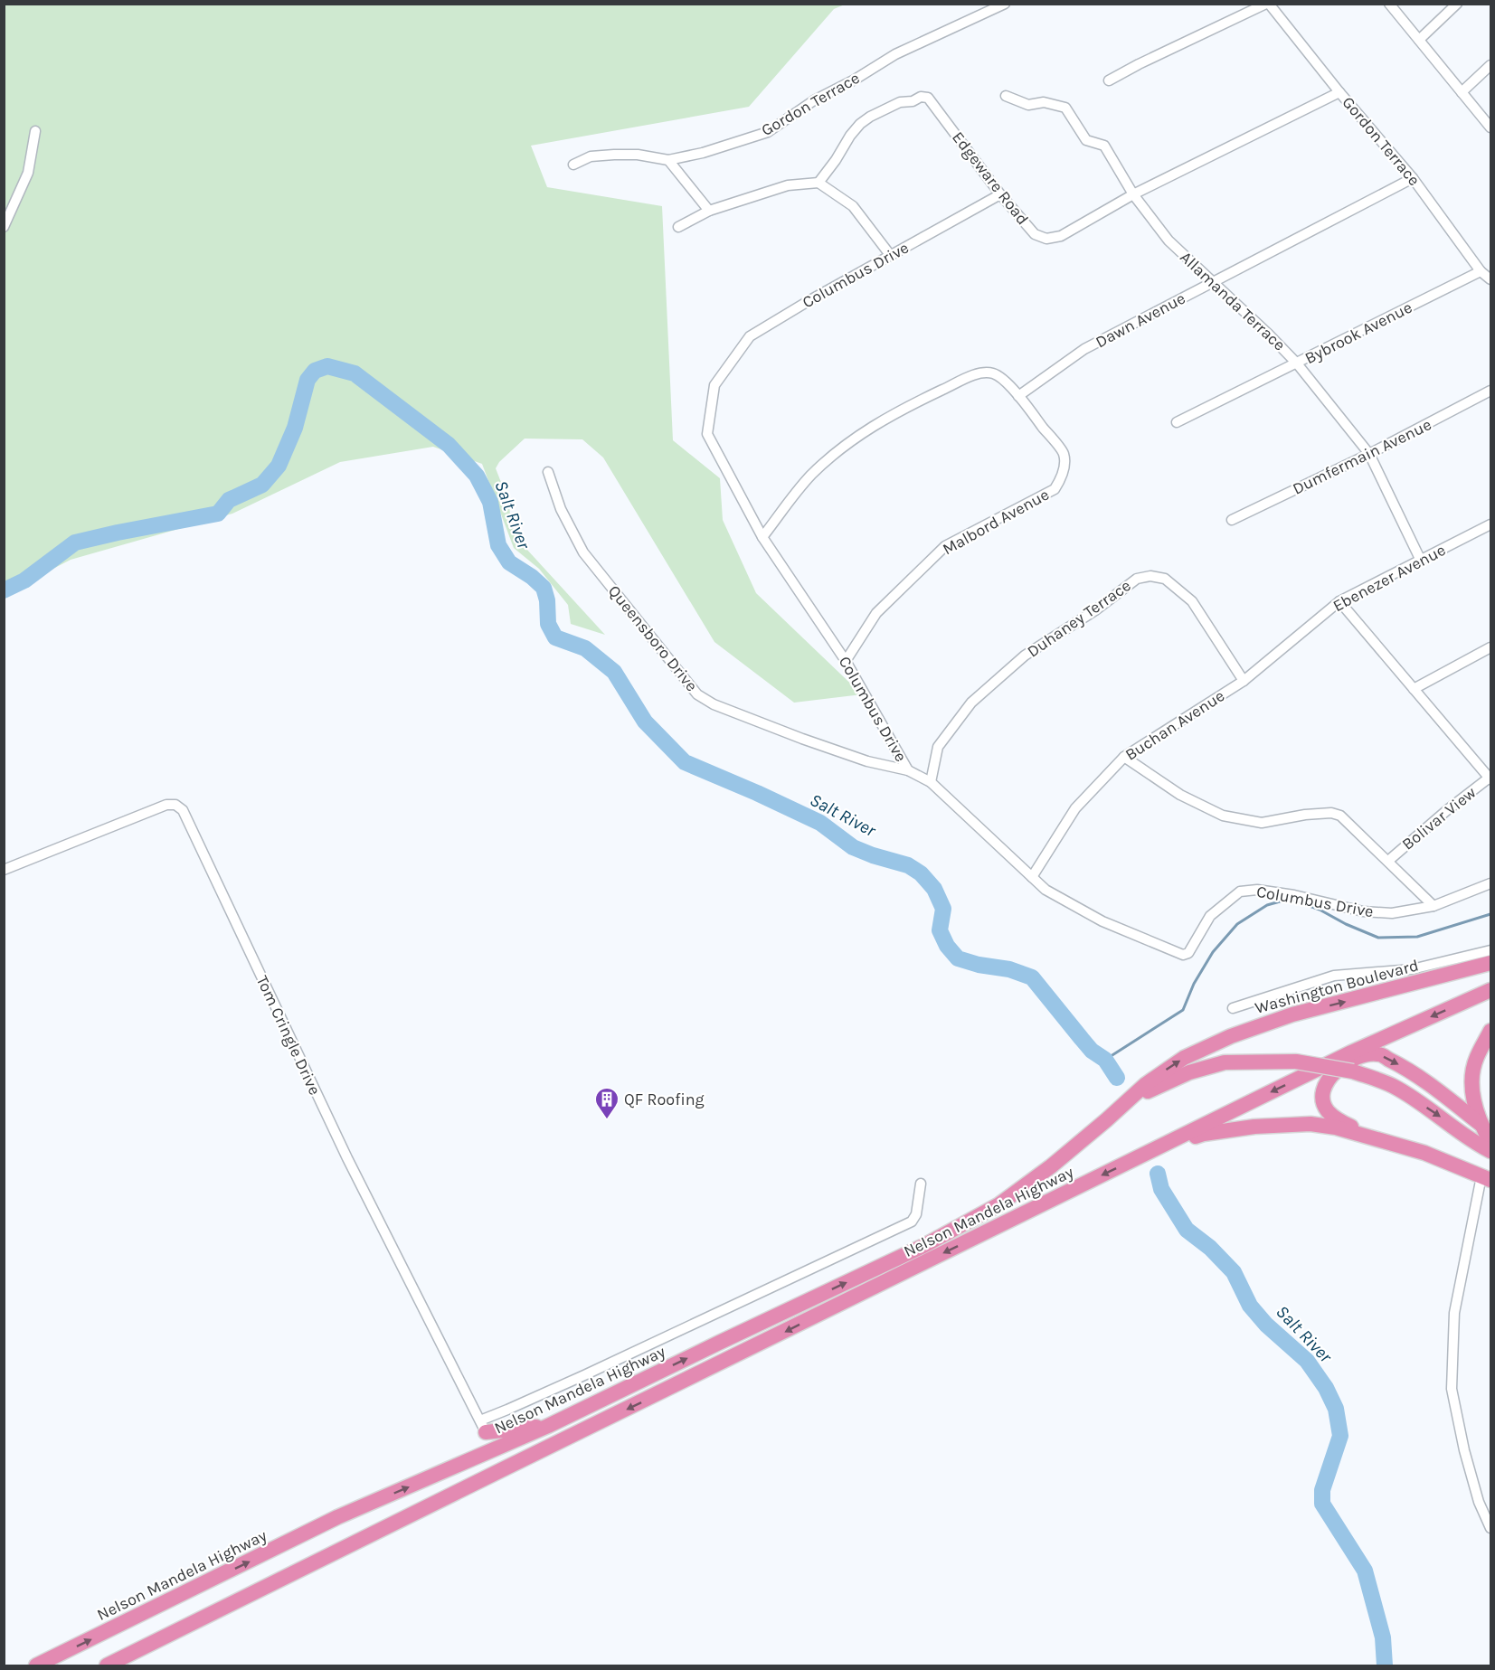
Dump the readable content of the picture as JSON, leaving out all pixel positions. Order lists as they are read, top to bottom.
{
  "streets": {
    "highway": ["Washington Boulevard", "Nelson Mandela Highway"],
    "street": [
      "Gordon Terrace",
      "Edgeware Road",
      "Columbus Drive",
      "Allamanda Terrace",
      "Dawn Avenue",
      "Bybrook Avenue",
      "Dumfermain Avenue",
      "Malbord Avenue",
      "Ebenezer Avenue",
      "Duhaney Terrace",
      "Queensboro Drive",
      "Buchan Avenue",
      "Bolivar View",
      "Tom Cringle Drive"
    ]
  },
  "crossings": [
    ["Gordon Terrace", "Edgeware Road"],
    ["Gordon Terrace", "Dawn Avenue"],
    ["Gordon Terrace", "Bybrook Avenue"],
    ["Edgeware Road", "Columbus Drive"],
    ["Edgeware Road", "Allamanda Terrace"],
    ["Columbus Drive", "Malbord Avenue"],
    ["Columbus Drive", "Duhaney Terrace"],
    ["Columbus Drive", "Queensboro Drive"],
    ["Columbus Drive", "Buchan Avenue"],
    ["Allamanda Terrace", "Dawn Avenue"],
    ["Allamanda Terrace", "Bybrook Avenue"],
    ["Allamanda Terrace", "Dumfermain Avenue"],
    ["Allamanda Terrace", "Ebenezer Avenue"],
    ["Dawn Avenue", "Malbord Avenue"],
    ["Ebenezer Avenue", "Duhaney Terrace"],
    ["Ebenezer Avenue", "Buchan Avenue"],
    ["Duhaney Terrace", "Buchan Avenue"],
    ["Washington Boulevard", "Nelson Mandela Highway"]
  ],
  "water": ["Salt River"],
  "places": {
    "building": ["QF Roofing"]
  }
}
